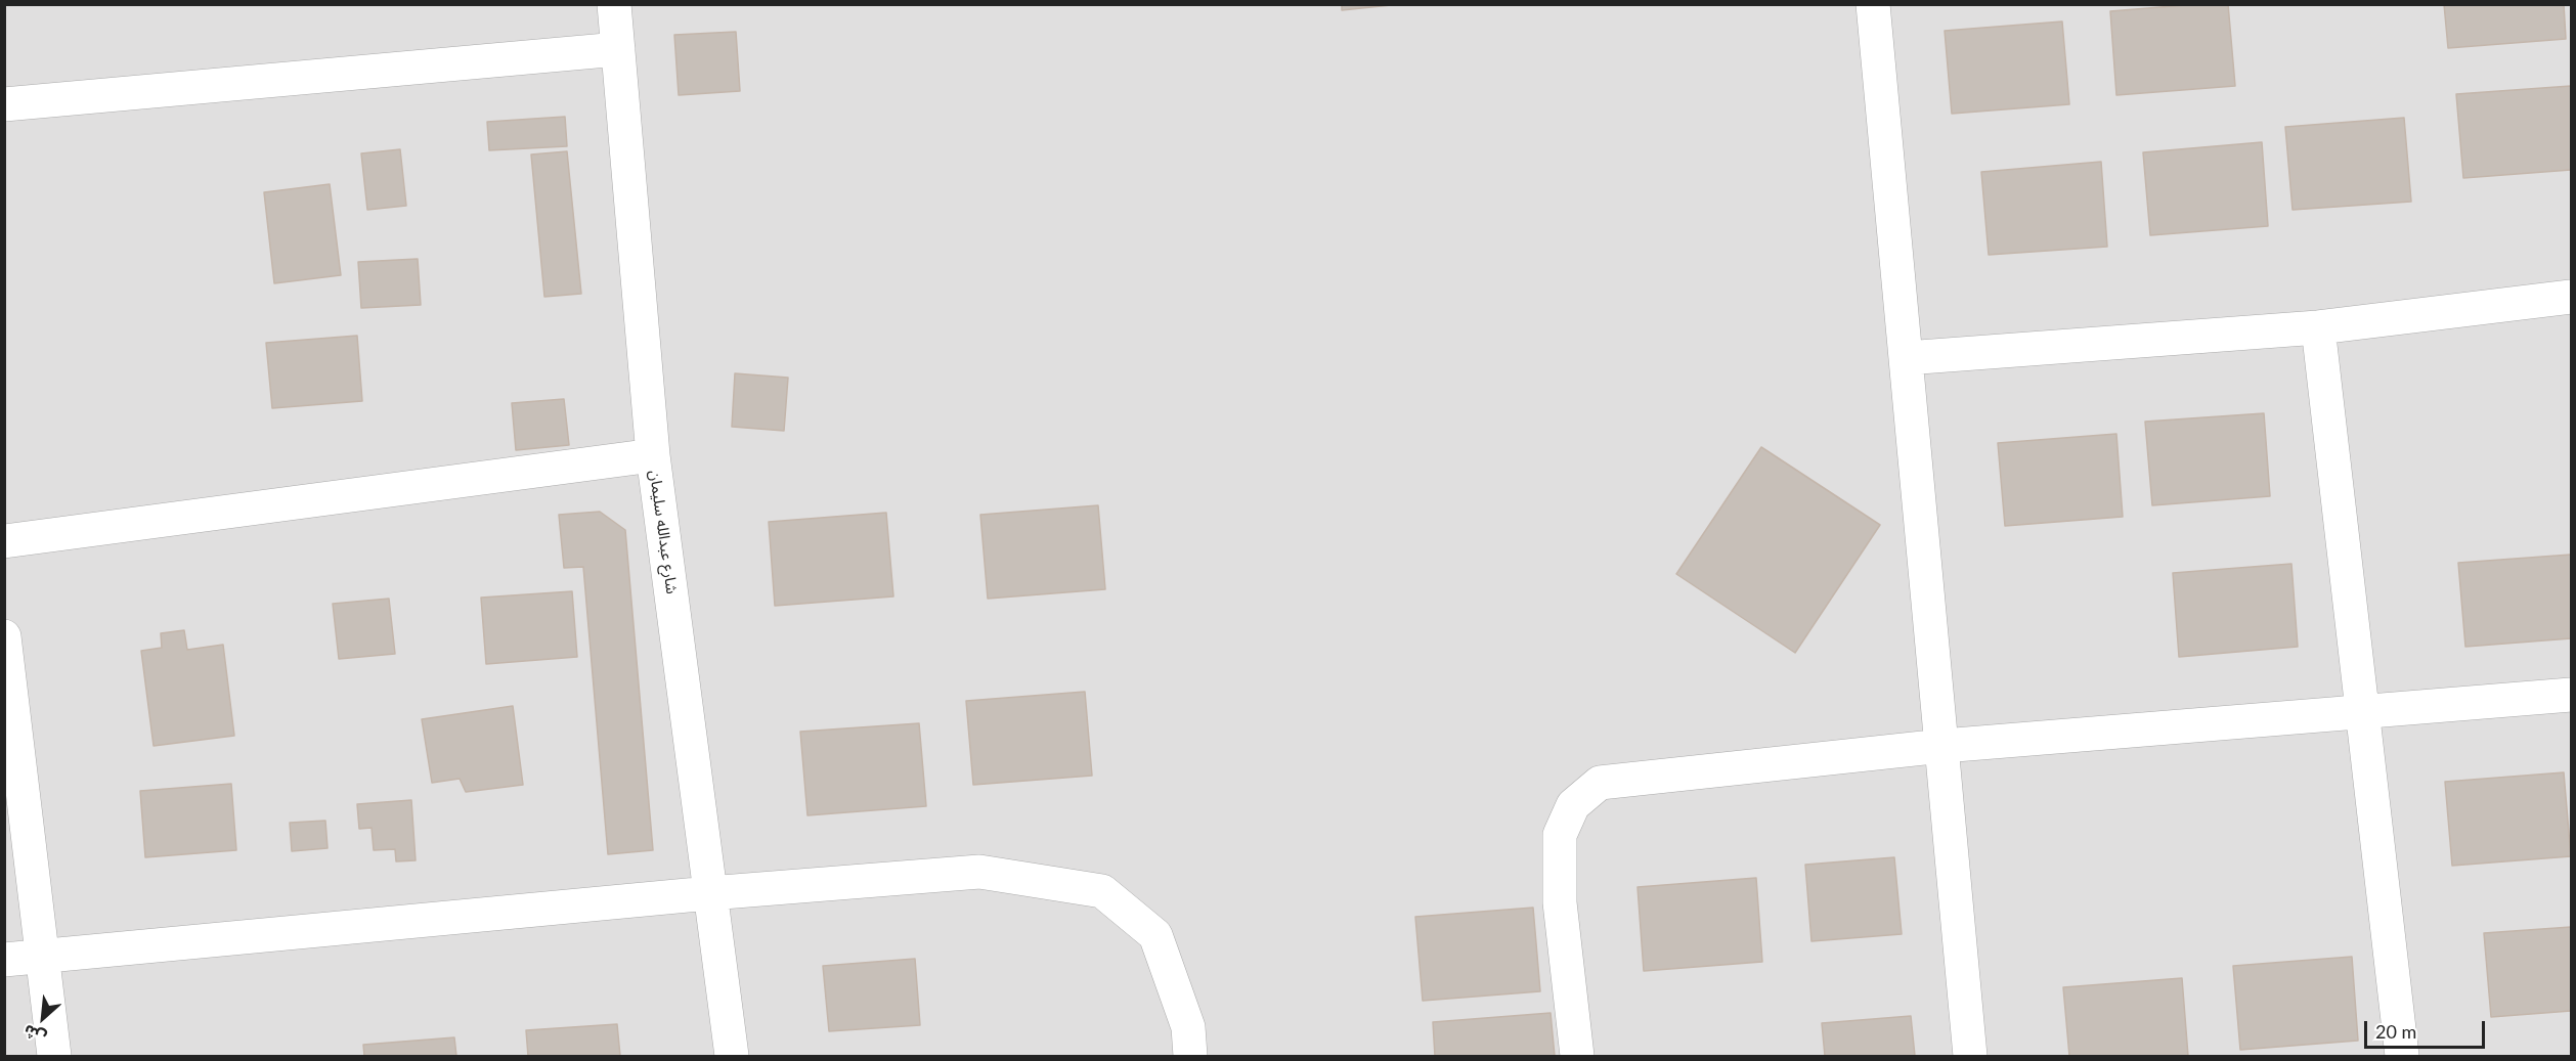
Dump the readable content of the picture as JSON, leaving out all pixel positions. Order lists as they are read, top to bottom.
{
  "streets": {
    "street": ["شارع عبدالله سليمان"]
  },
  "scale_bar": "20 m",
  "north": "bottom left"
}
